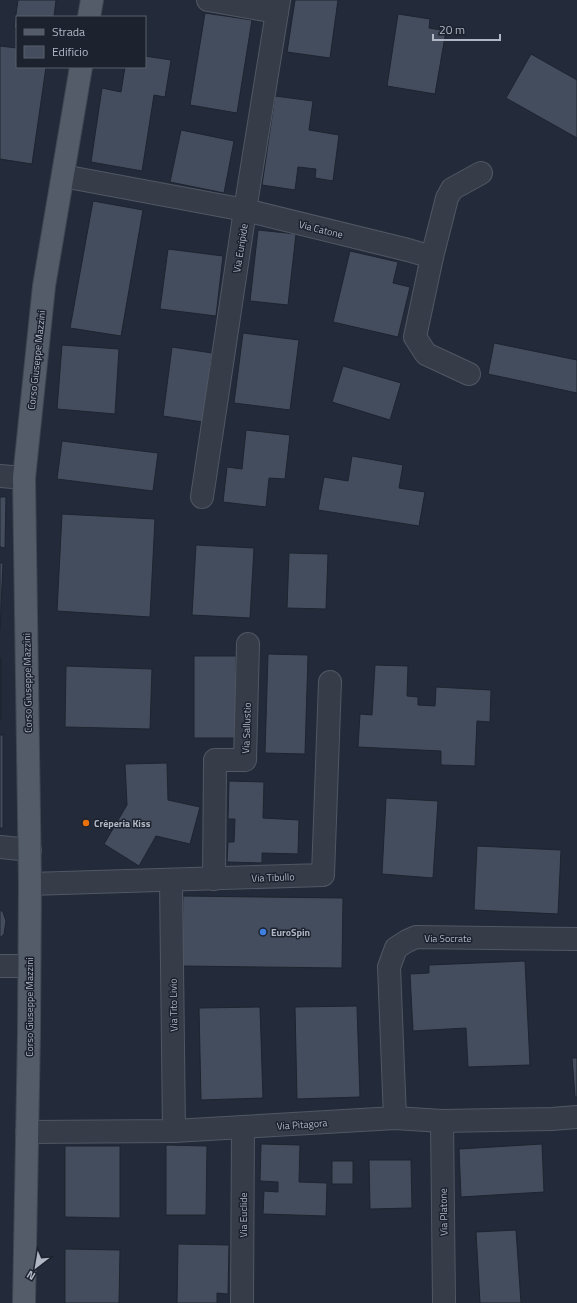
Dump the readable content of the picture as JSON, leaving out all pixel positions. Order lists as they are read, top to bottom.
{
  "streets": {
    "main road": ["Corso Giuseppe Mazzini"],
    "street": [
      "Via Catone",
      "Via Euripide",
      "Via Sallustio",
      "Via Tibullo",
      "Via Socrate",
      "Via Tito Livio",
      "Via Pitagora",
      "Via Platone",
      "Via Euclide"
    ]
  },
  "crossings": [
    ["Via Catone", "Via Euripide"],
    ["Via Catone", "Corso Giuseppe Mazzini"],
    ["Corso Giuseppe Mazzini", "Via Tibullo"],
    ["Corso Giuseppe Mazzini", "Via Pitagora"],
    ["Via Sallustio", "Via Tibullo"],
    ["Via Tibullo", "Via Tito Livio"],
    ["Via Socrate", "Via Pitagora"],
    ["Via Tito Livio", "Via Pitagora"],
    ["Via Pitagora", "Via Platone"],
    ["Via Pitagora", "Via Euclide"]
  ],
  "places": ["Crêperia Kiss", "EuroSpin"],
  "legend": ["Strada", "Edificio"],
  "scale_bar": "20 m",
  "north": "bottom left"
}
